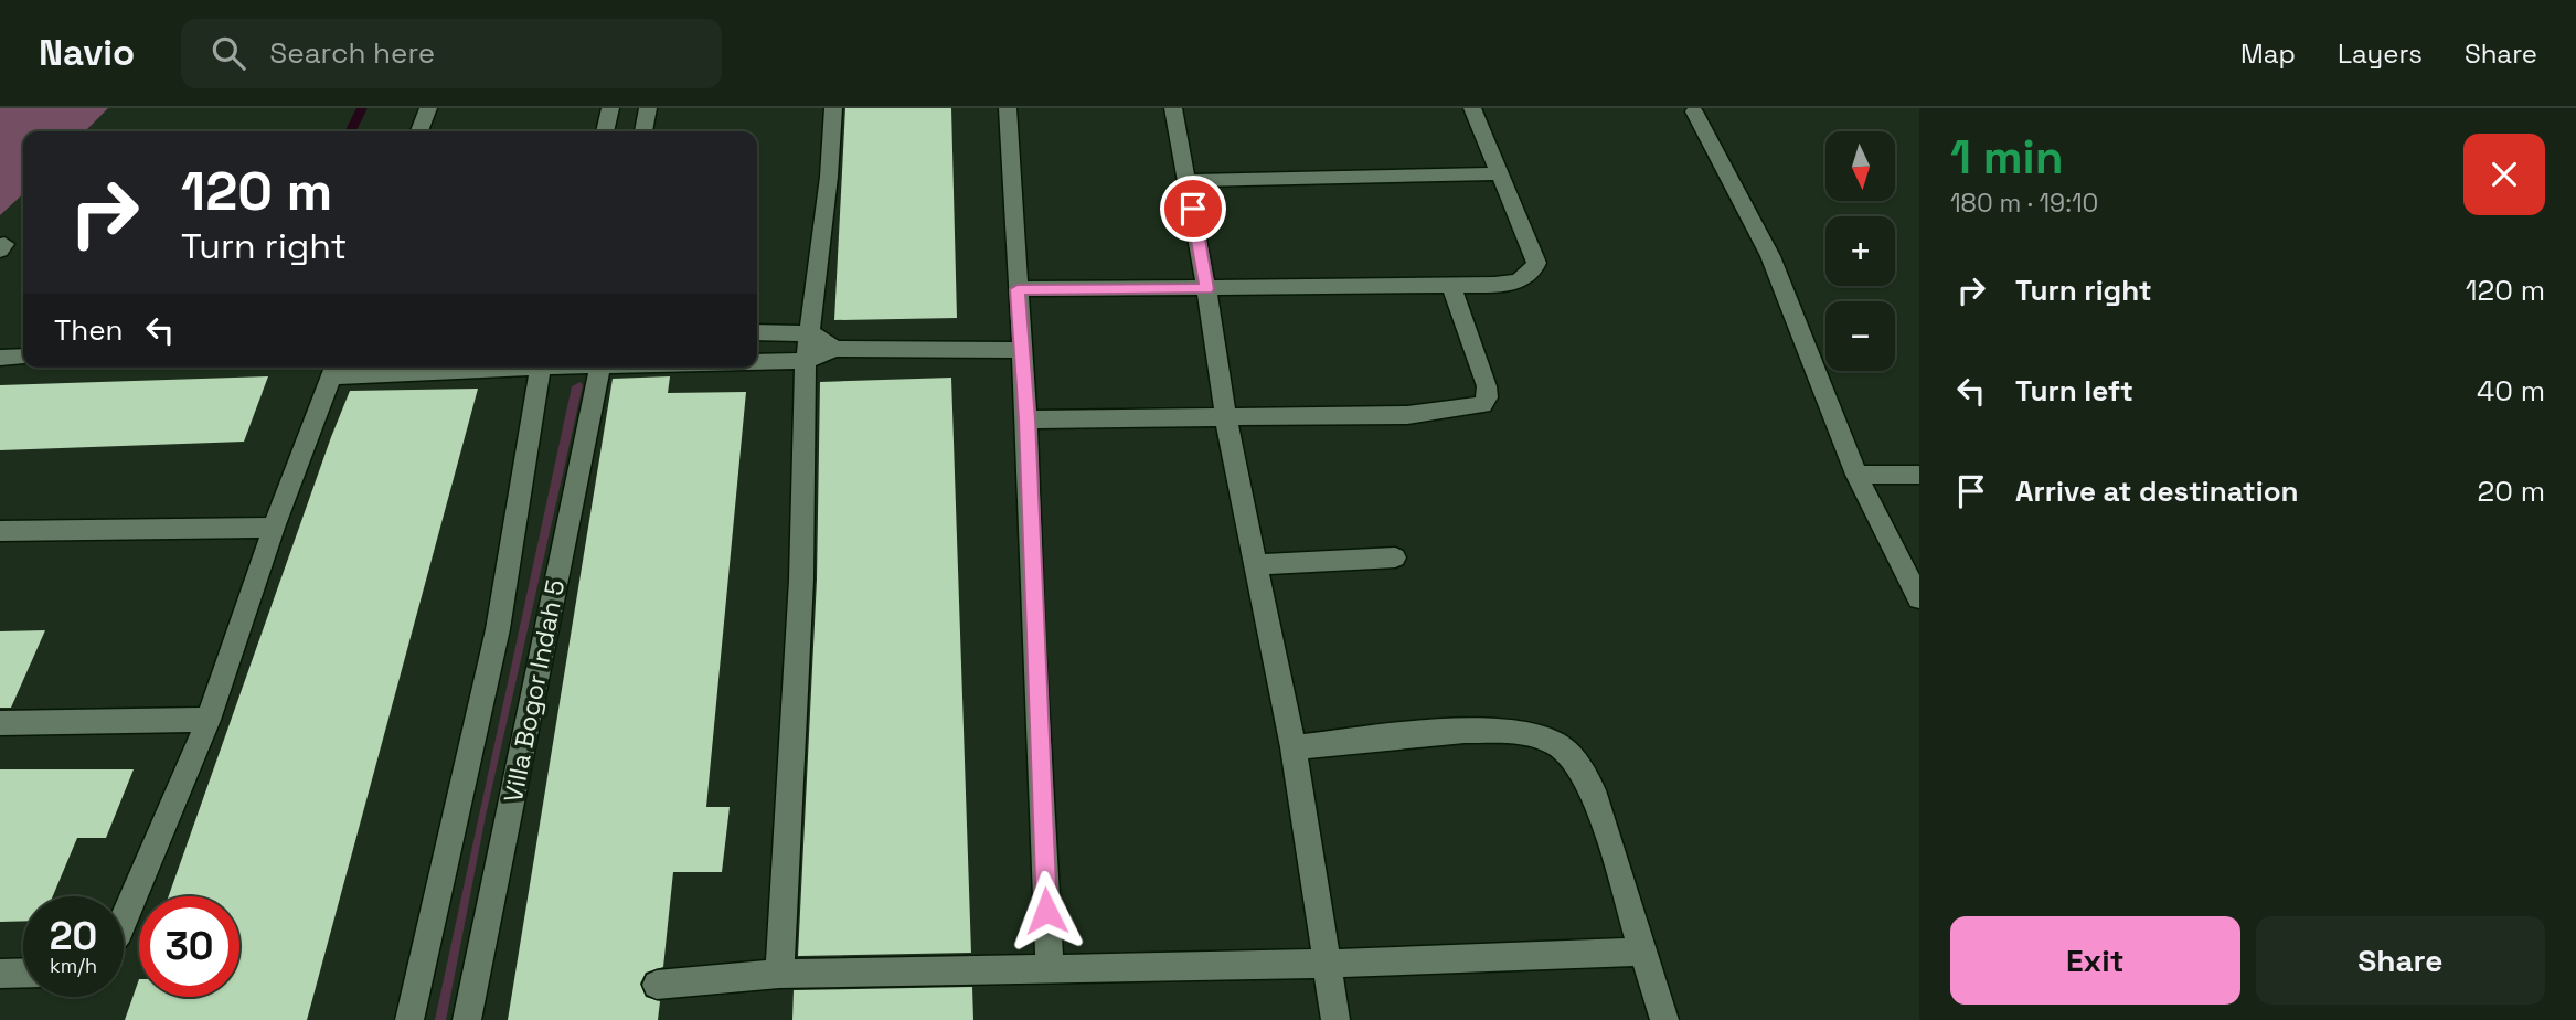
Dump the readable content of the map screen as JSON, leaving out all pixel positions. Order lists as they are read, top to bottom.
{
  "streets": {
    "street": ["Villa Bogor Indah 5"]
  },
  "north": "bottom",
  "page": {
    "header": "Navio",
    "search": "Search here",
    "nav": ["Map", "Layers", "Share"],
    "heading": ["1 min", "180 m · 19:10"],
    "map_buttons": ["+", "−"],
    "turn": ["120 m", "Turn right"],
    "list": [
      {
        "name": "Turn right",
        "value": "120 m"
      },
      {
        "name": "Turn left",
        "value": "40 m"
      },
      {
        "name": "Arrive at destination",
        "value": "20 m"
      }
    ],
    "then": "Then",
    "speed": "20 km/h",
    "limit": "30",
    "buttons": ["Exit", "Share"]
  }
}
